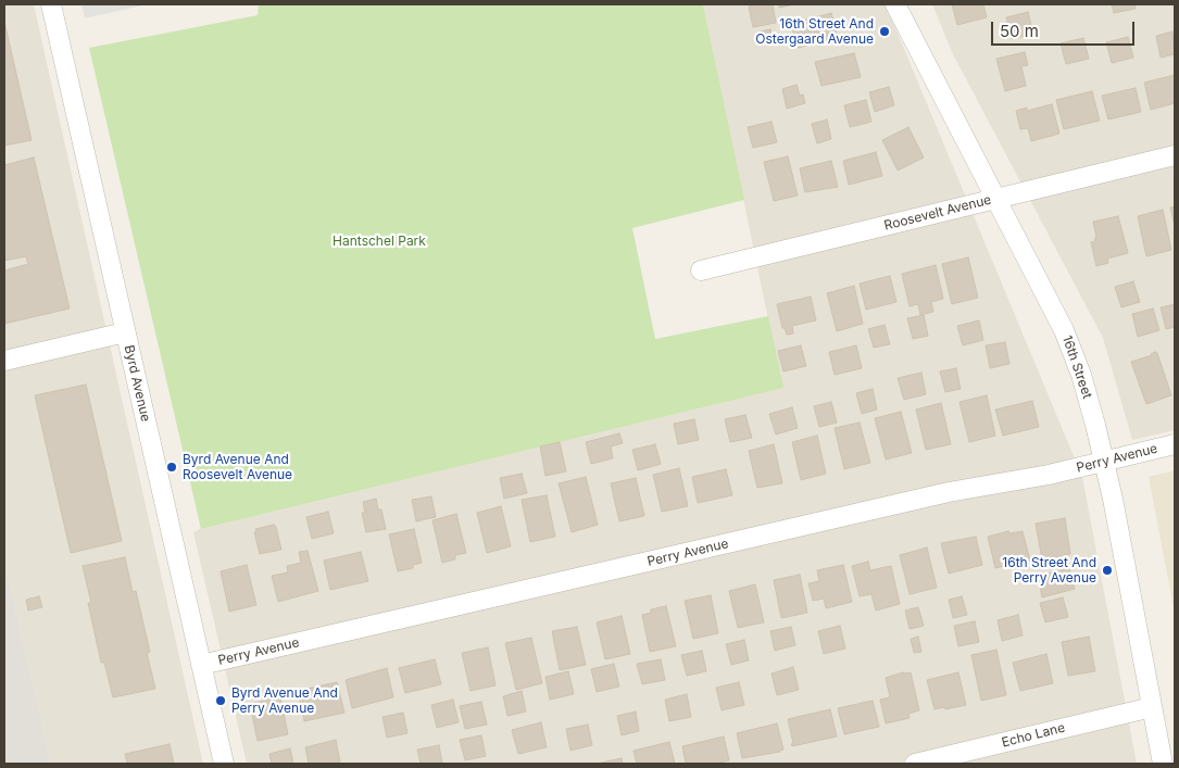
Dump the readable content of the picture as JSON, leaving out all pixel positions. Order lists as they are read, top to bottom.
{
  "streets": {
    "street": [
      "Roosevelt Avenue",
      "16th Street",
      "Byrd Avenue",
      "Perry Avenue",
      "Echo Lane"
    ]
  },
  "crossings": [
    ["Roosevelt Avenue", "16th Street"],
    ["16th Street", "Perry Avenue"],
    ["16th Street", "Echo Lane"],
    ["Byrd Avenue", "Perry Avenue"]
  ],
  "parks": ["Hantschel Park"],
  "places": [
    "16th Street And Ostergaard Avenue",
    "Byrd Avenue And Roosevelt Avenue",
    "16th Street And Perry Avenue",
    "Byrd Avenue And Perry Avenue"
  ],
  "scale_bar": "50 m"
}
